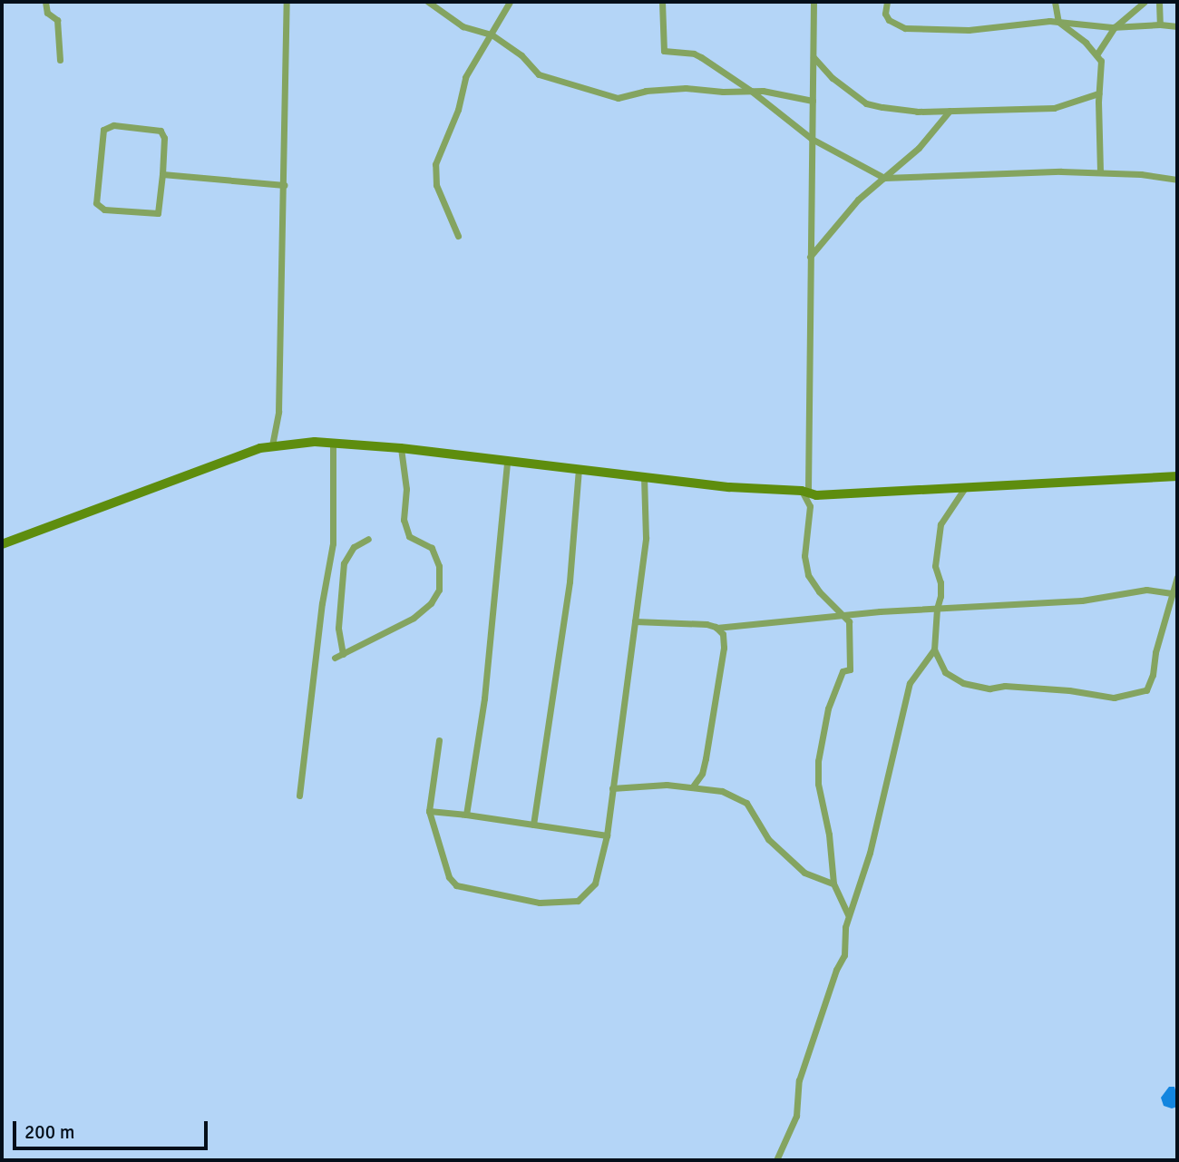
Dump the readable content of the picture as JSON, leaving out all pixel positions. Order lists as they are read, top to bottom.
{
  "scale_bar": "200 m"
}
